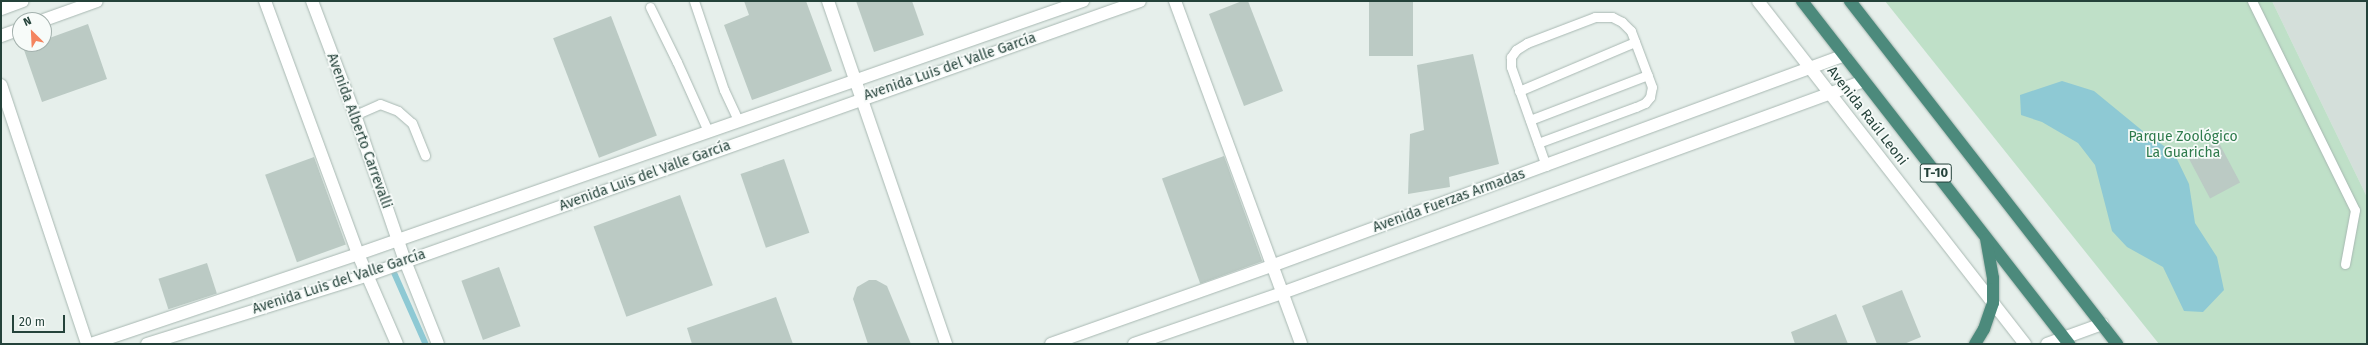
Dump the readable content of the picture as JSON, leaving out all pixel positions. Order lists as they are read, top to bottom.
{
  "streets": {
    "highway": ["Avenida Raúl Leoni", "T-10"],
    "street": ["Avenida Luis del Valle García", "Avenida Alberto Carrevalli", "Avenida Fuerzas Armadas"]
  },
  "crossings": [
    ["Avenida Luis del Valle García", "Avenida Alberto Carrevalli"],
    ["Avenida Raúl Leoni", "Avenida Fuerzas Armadas"]
  ],
  "parks": ["Parque Zoológico La Guaricha"],
  "scale_bar": "20 m",
  "north": "top left"
}
